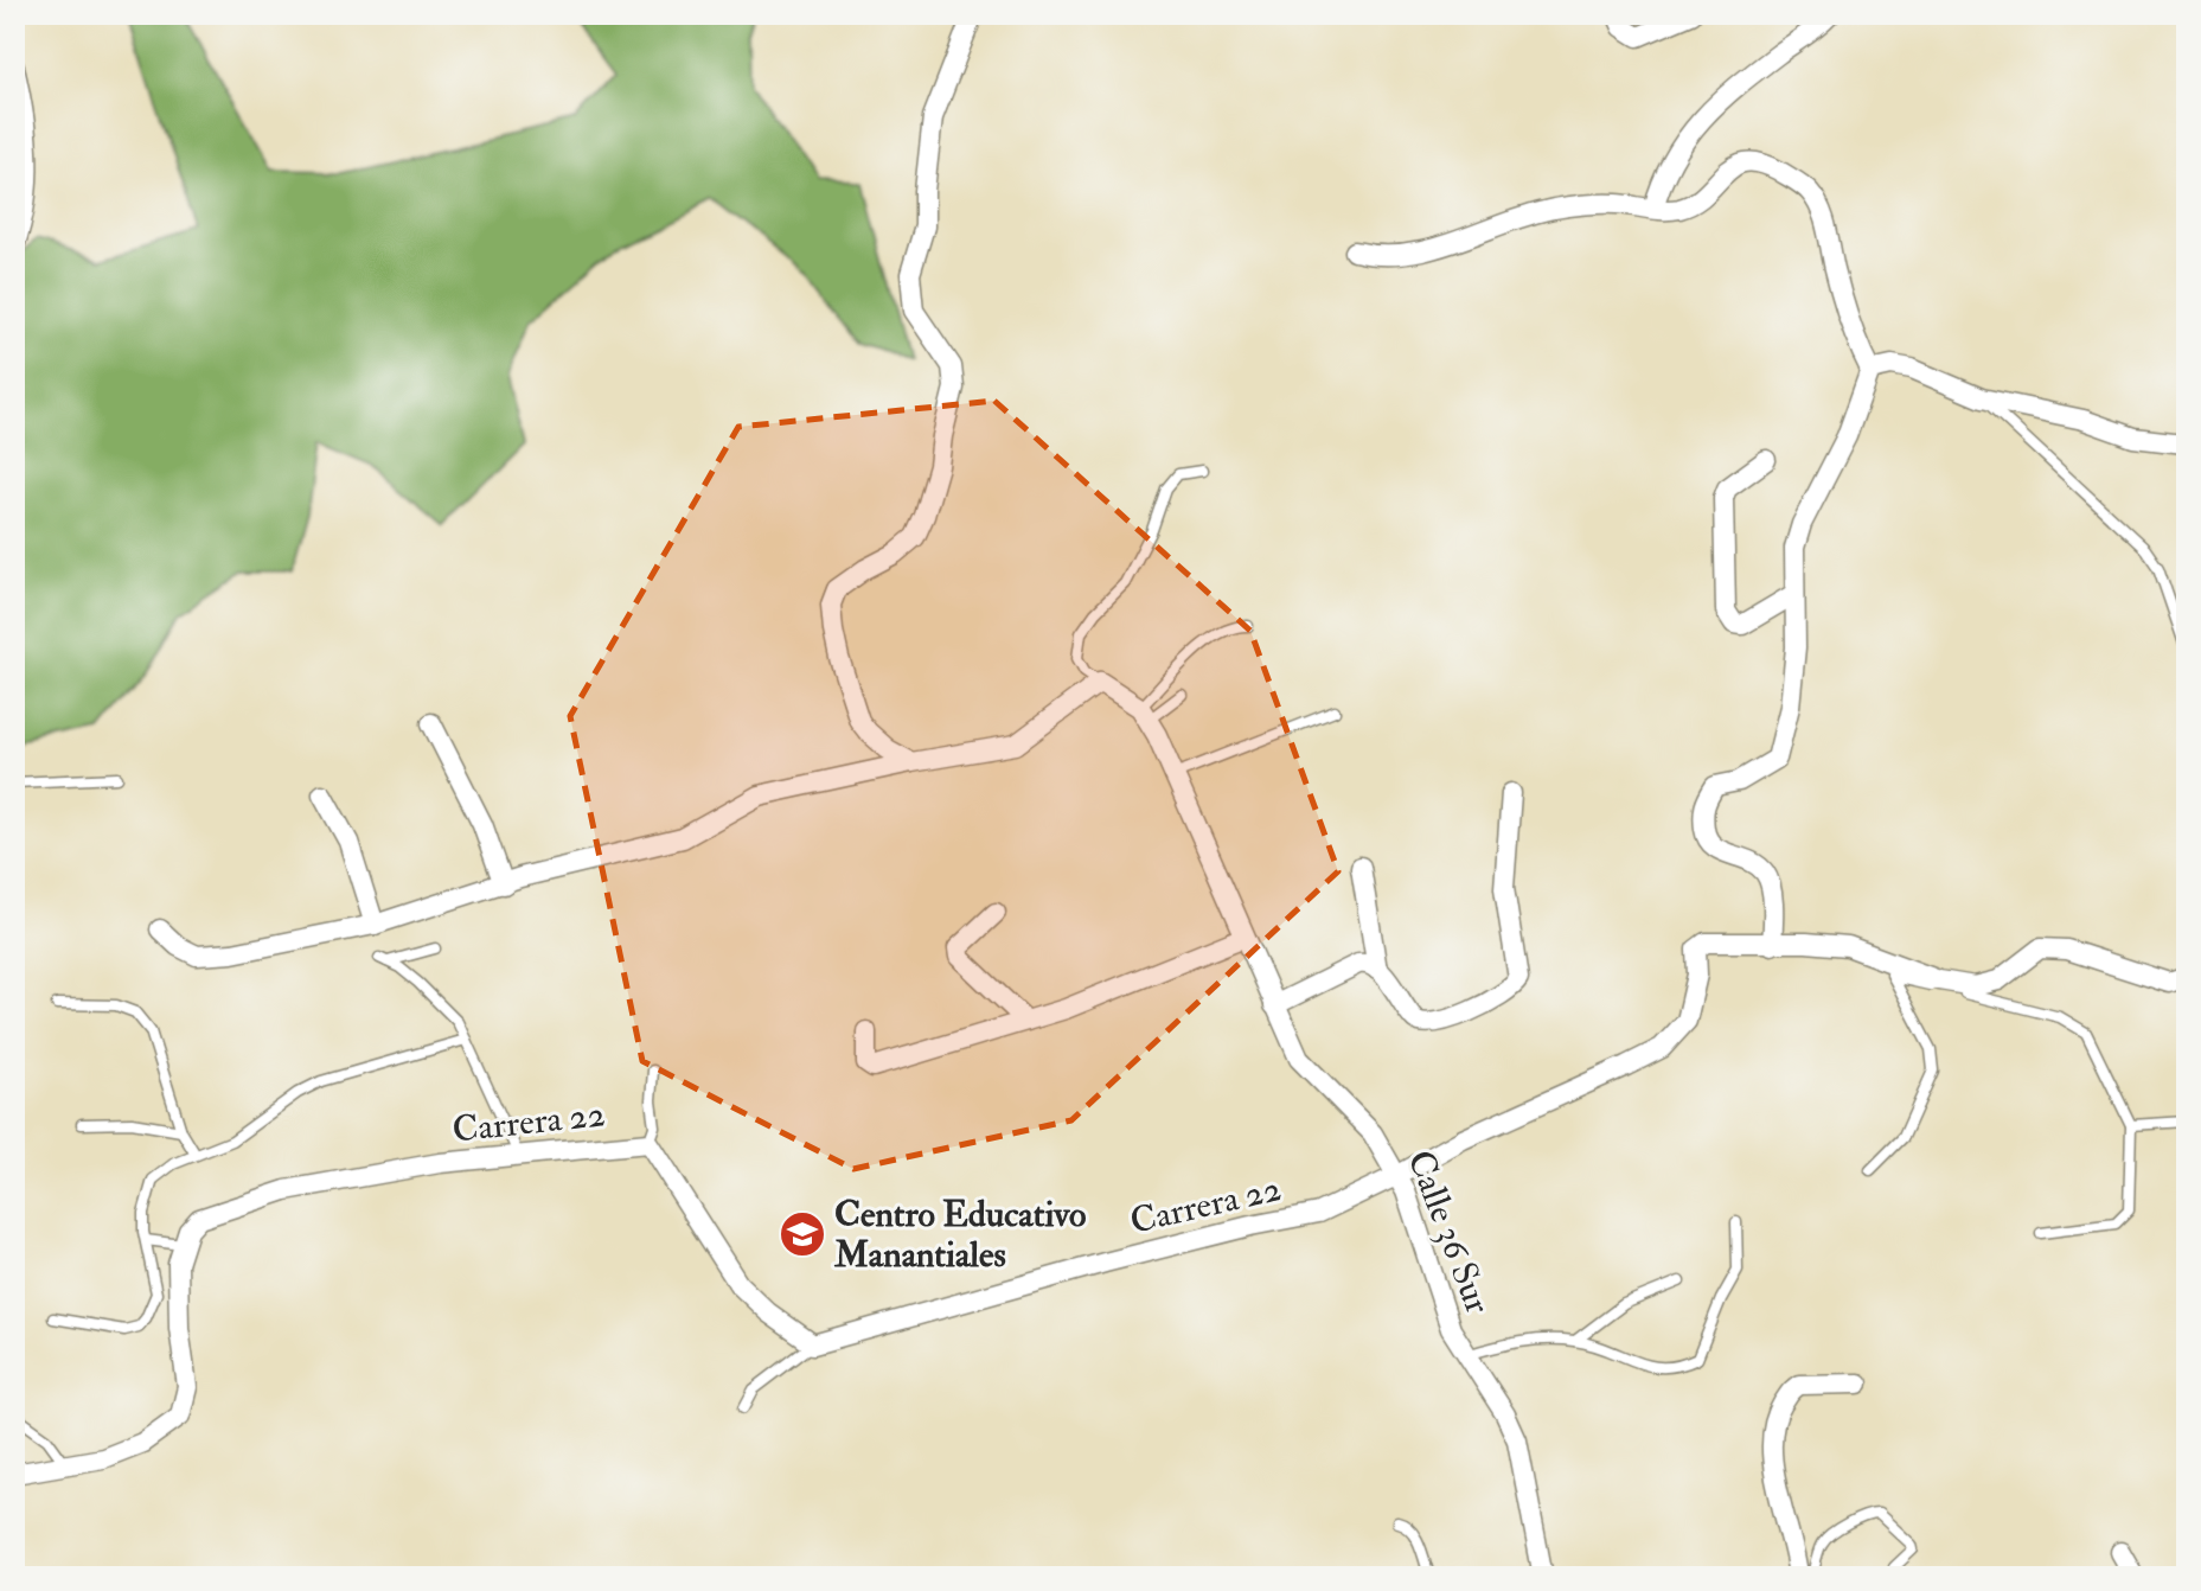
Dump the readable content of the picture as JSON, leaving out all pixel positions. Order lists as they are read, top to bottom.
{
  "streets": {
    "street": ["Carrera 22", "Calle 36 Sur"]
  },
  "crossings": [
    ["Carrera 22", "Calle 36 Sur"]
  ],
  "places": {
    "school or university": ["Centro Educativo Manantiales"]
  }
}
